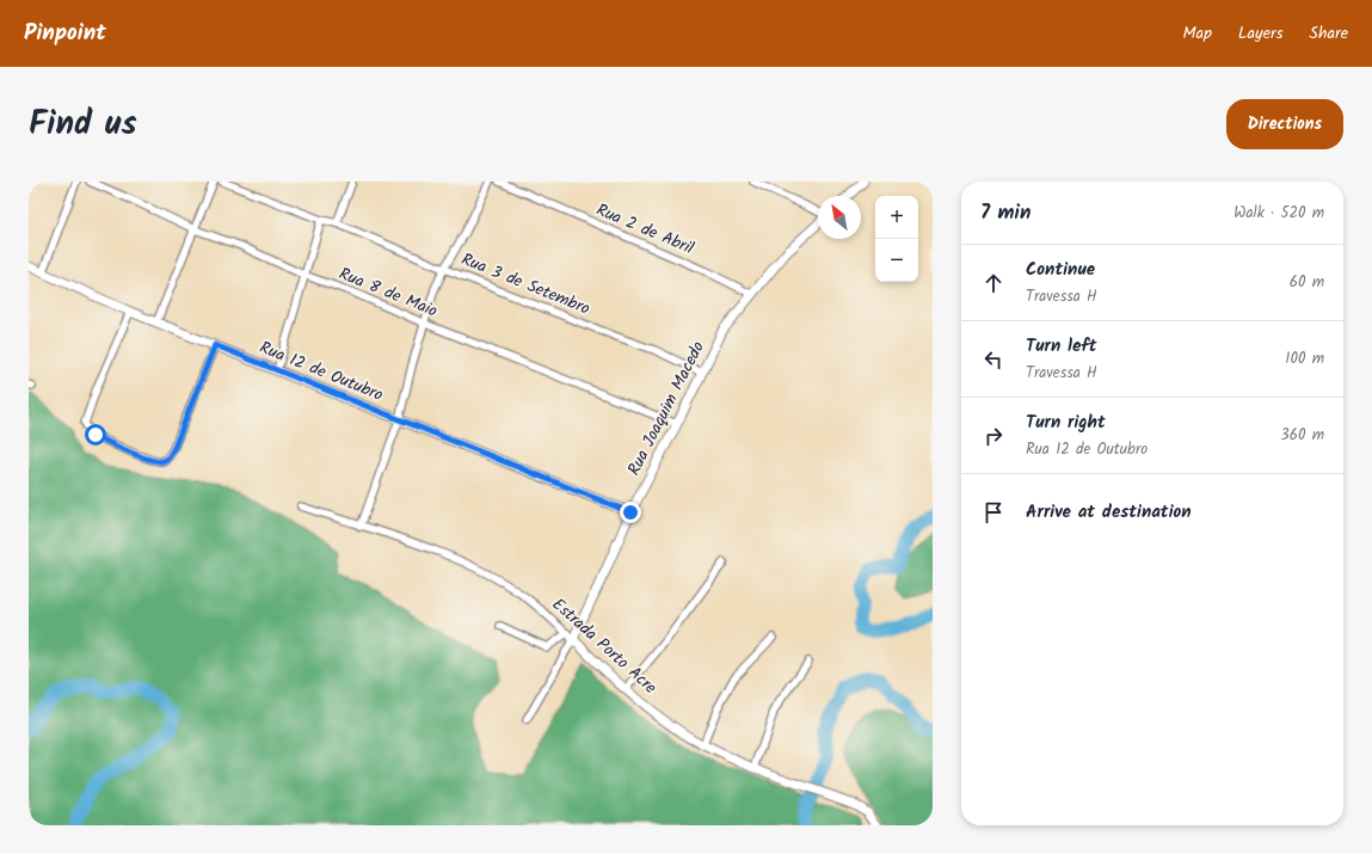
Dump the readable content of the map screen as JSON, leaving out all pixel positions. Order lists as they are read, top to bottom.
{
  "streets": {
    "street": [
      "Rua 2 de Abril",
      "Rua 3 de Setembro",
      "Rua 8 de Maio",
      "Rua 12 de Outubro",
      "Rua Joaquim Macedo",
      "Estrada Porto Acre"
    ]
  },
  "crossings": [
    ["Rua 2 de Abril", "Rua Joaquim Macedo"],
    ["Rua 3 de Setembro", "Rua Joaquim Macedo"],
    ["Rua 8 de Maio", "Rua Joaquim Macedo"],
    ["Rua 12 de Outubro", "Rua Joaquim Macedo"],
    ["Rua Joaquim Macedo", "Estrada Porto Acre"]
  ],
  "north": "top left",
  "page": {
    "header": "Pinpoint",
    "nav": ["Map", "Layers", "Share"],
    "title": "Find us",
    "buttons": "Directions",
    "heading": ["7 min", "Walk · 520 m"],
    "map_buttons": ["+", "−"],
    "list": [
      ["Continue", "Travessa H", "60 m"],
      ["Turn left", "Travessa H", "100 m"],
      ["Turn right", "Rua 12 de Outubro", "360 m"],
      "Arrive at destination"
    ]
  }
}
